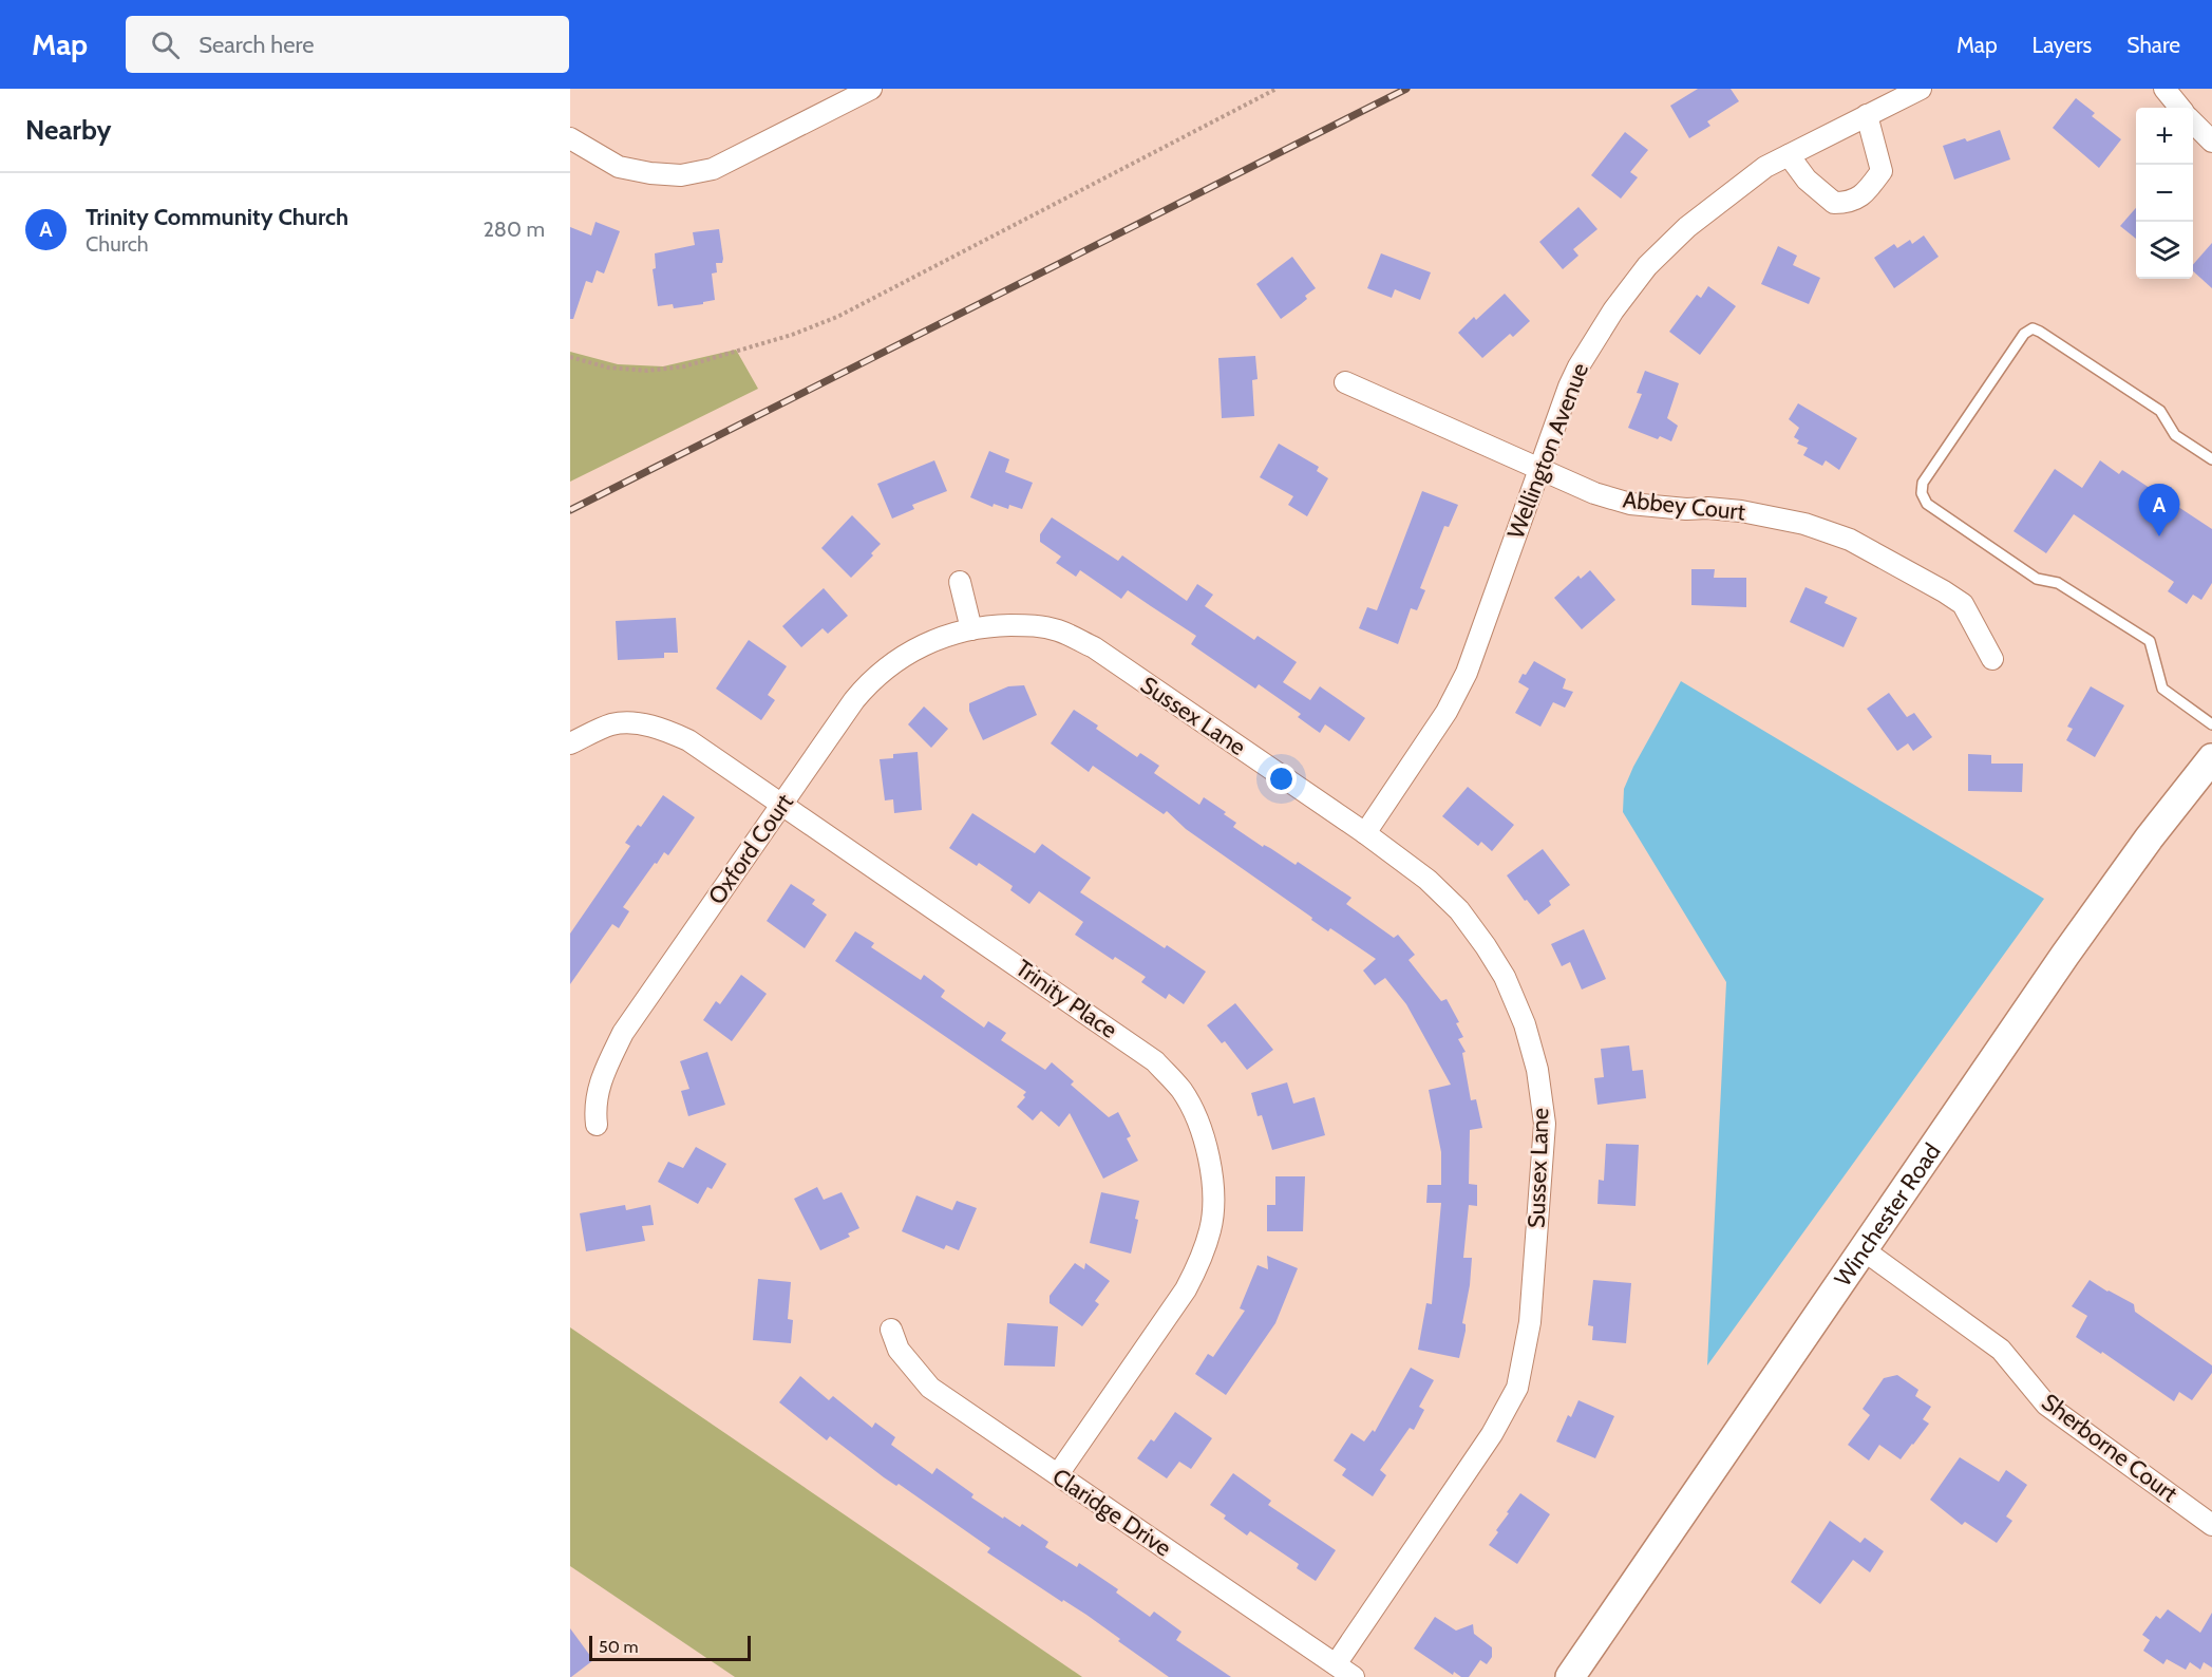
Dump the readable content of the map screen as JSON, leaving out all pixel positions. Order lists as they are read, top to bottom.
{
  "streets": {
    "main road": ["Winchester Road"],
    "street": [
      "Wellington Avenue",
      "Abbey Court",
      "Sussex Lane",
      "Oxford Court",
      "Trinity Place",
      "Sherborne Court",
      "Claridge Drive"
    ]
  },
  "crossings": [
    ["Wellington Avenue", "Abbey Court"],
    ["Wellington Avenue", "Sussex Lane"],
    ["Sussex Lane", "Oxford Court"],
    ["Sussex Lane", "Claridge Drive"],
    ["Oxford Court", "Trinity Place"],
    ["Trinity Place", "Claridge Drive"],
    ["Winchester Road", "Sherborne Court"]
  ],
  "scale_bar": "50 m",
  "page": {
    "header": "Map",
    "search": "Search here",
    "nav": ["Map", "Layers", "Share"],
    "heading": "Nearby",
    "map_buttons": ["+", "−"],
    "list": [
      {
        "mark": "A",
        "name": "Trinity Community Church",
        "note": "Church",
        "value": "280 m"
      }
    ],
    "pins": "A",
    "scale": "50 m"
  }
}
